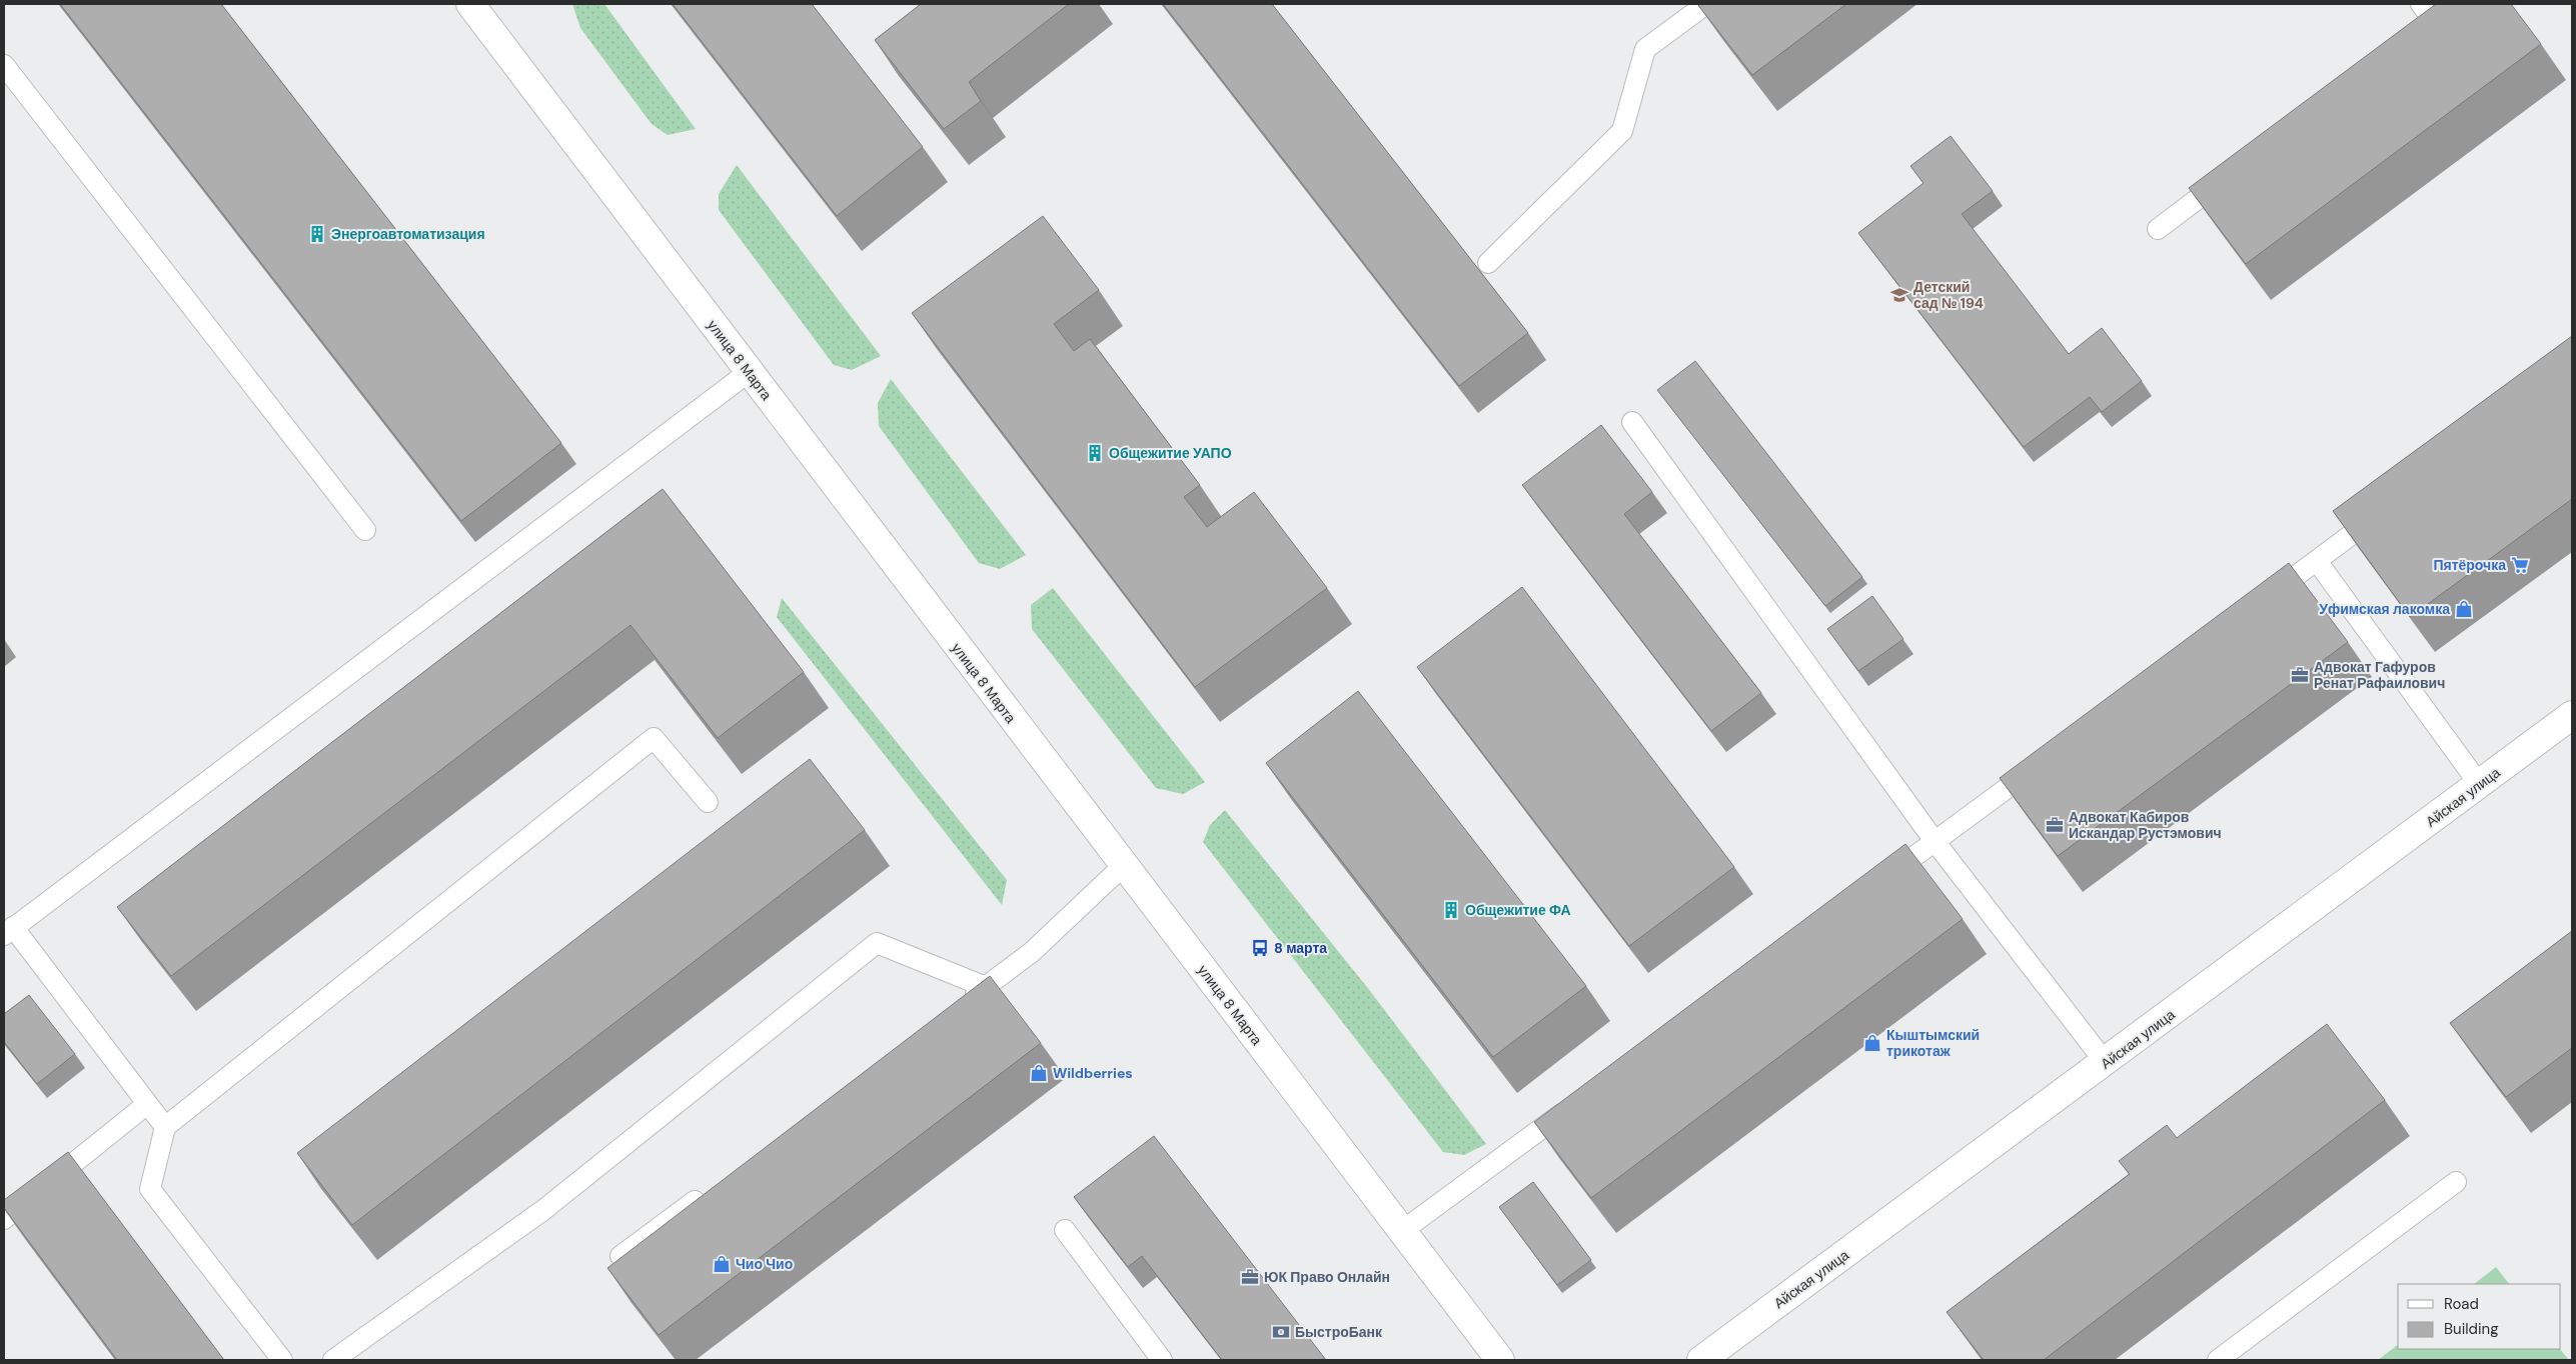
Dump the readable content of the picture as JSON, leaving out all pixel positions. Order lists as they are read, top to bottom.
{
  "streets": {
    "main road": ["улица 8 Марта", "Айская улица"]
  },
  "places": {
    "building": ["Энергоавтоматизация", "Общежитие УАПО", "Общежитие ФА"],
    "school or university": ["Детский сад № 194"],
    "supermarket": ["Пятёрочка"],
    "shop": [
      "Уфимская лакомка",
      "Кыштымский трикотаж",
      "Wildberries",
      "Чио Чио"
    ],
    "office": ["Адвокат Гафуров Ренат Рафаилович", "Адвокат Кабиров Искандар Рустэмович", "ЮК Право Онлайн"],
    "bus stop": ["8 марта"],
    "bank": ["БыстроБанк"]
  },
  "legend": ["Road", "Building"]
}
